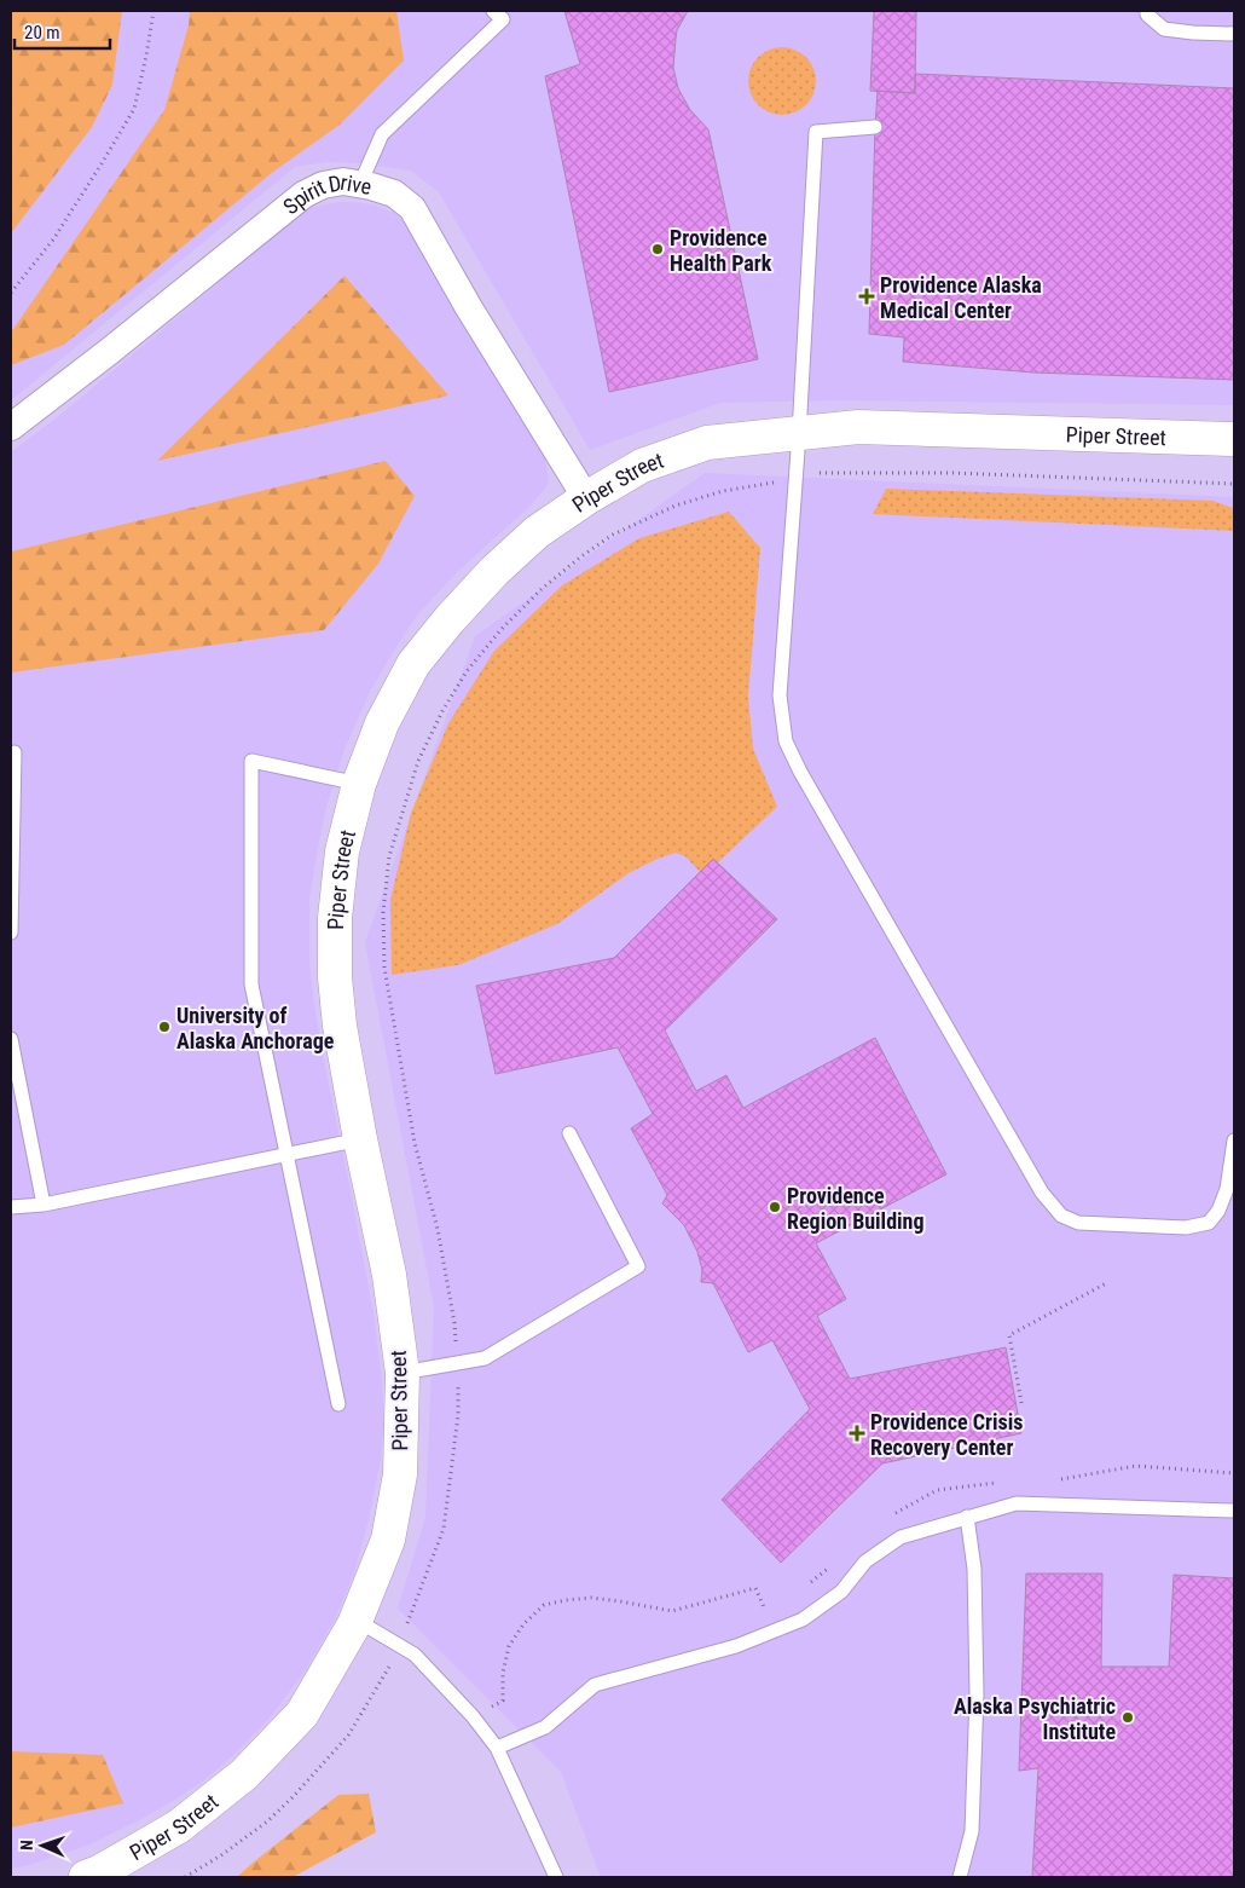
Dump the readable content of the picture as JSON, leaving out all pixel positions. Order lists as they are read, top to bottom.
{
  "streets": {
    "street": ["Spirit Drive", "Piper Street"]
  },
  "crossings": [
    ["Spirit Drive", "Piper Street"]
  ],
  "places": {
    "other": [
      "Providence Health Park",
      "University of Alaska Anchorage",
      "Providence Region Building",
      "Alaska Psychiatric Institute"
    ],
    "health": ["Providence Alaska Medical Center", "Providence Crisis Recovery Center"]
  },
  "scale_bar": "20 m",
  "north": "left"
}
